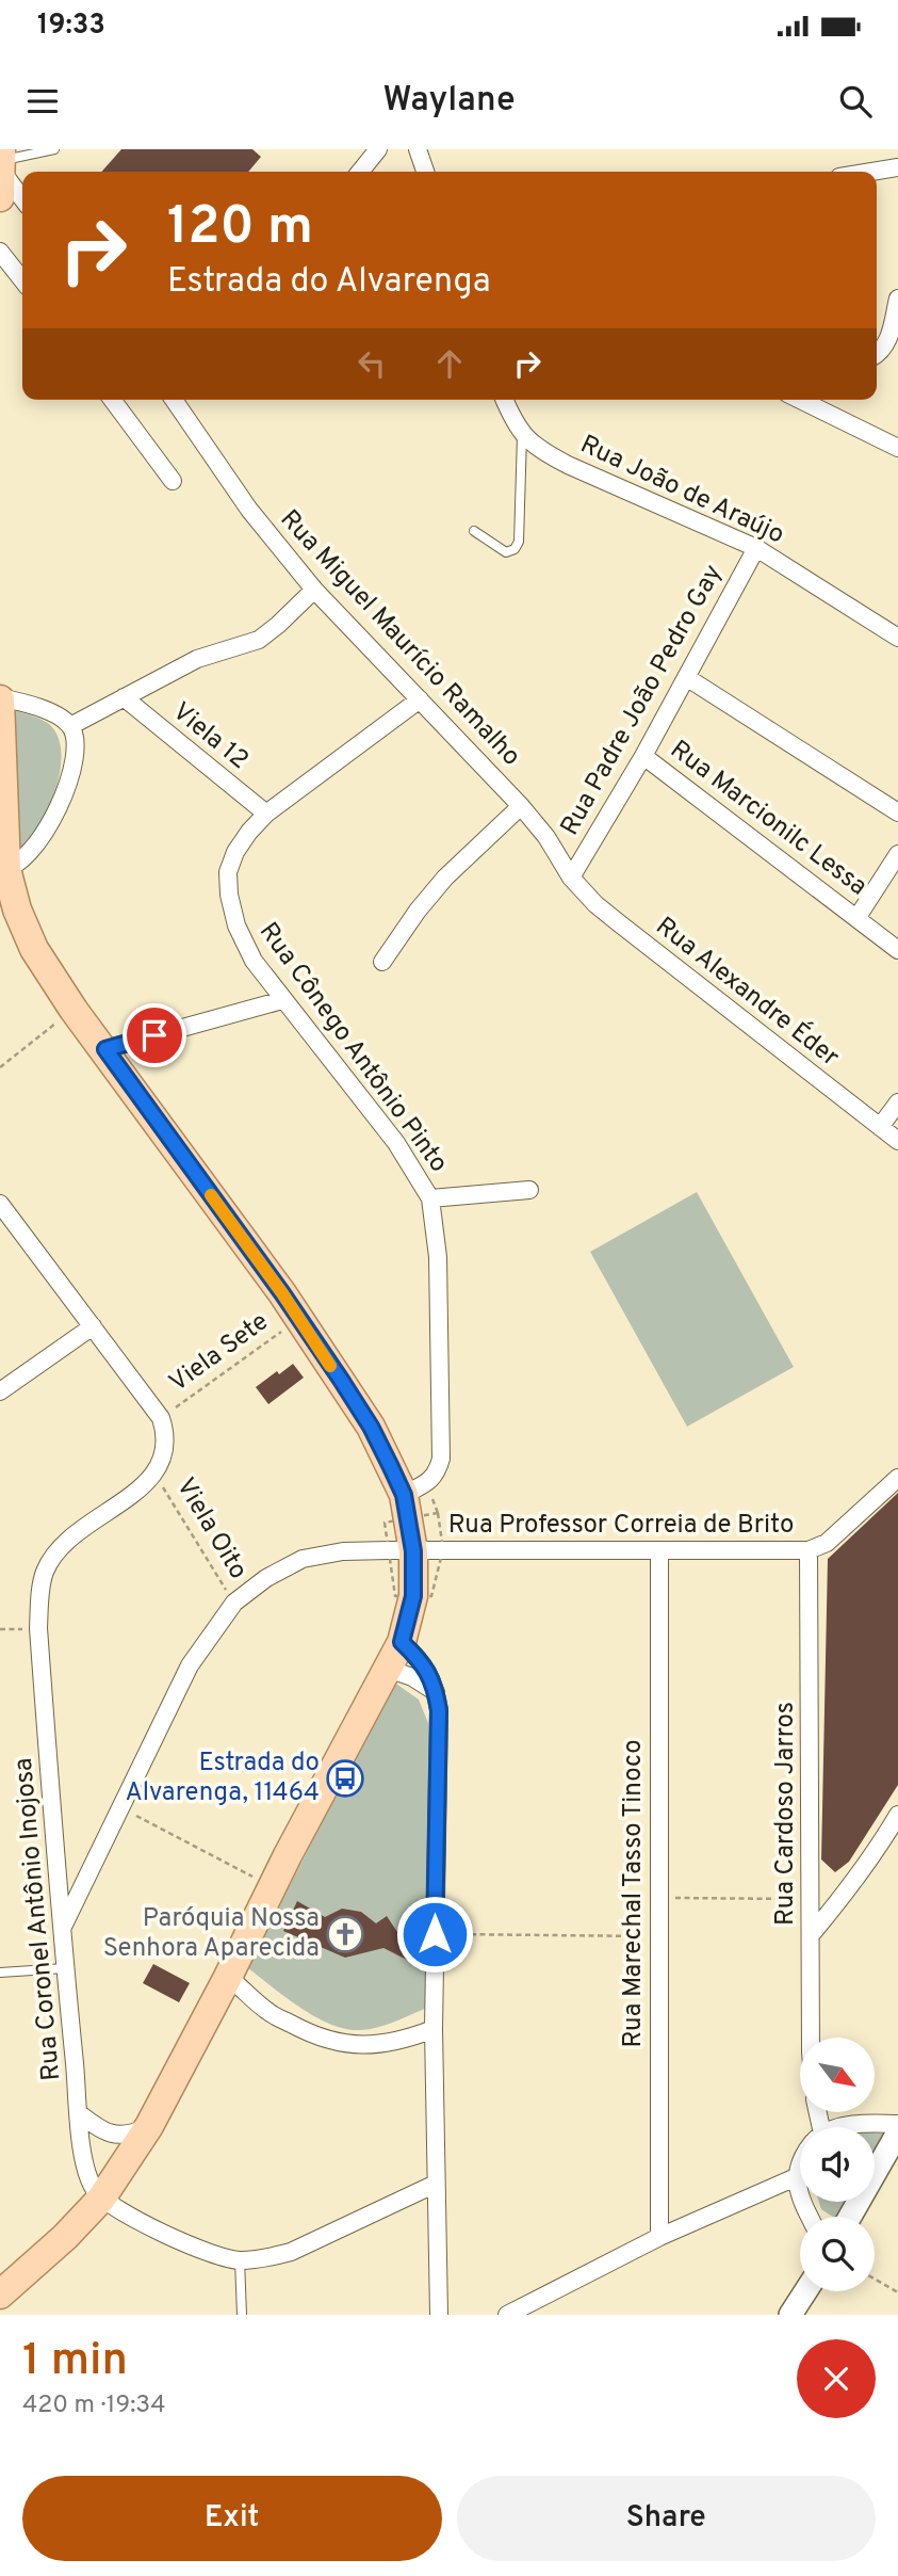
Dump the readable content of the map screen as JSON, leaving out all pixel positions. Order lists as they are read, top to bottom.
{
  "streets": {
    "street": [
      "Rua João de Araújo",
      "Rua Miguel Maurício Ramalho",
      "Rua Padre João Pedro Gay",
      "Viela 12",
      "Rua Marcionilc Lessa",
      "Rua Alexandre Éder",
      "Rua Cônego Antônio Pinto",
      "Rua Professor Correia de Brito",
      "Rua Cardoso Jarros",
      "Rua Marechal Tasso Tinoco",
      "Rua Coronel Antônio Inojosa"
    ],
    "path": ["Viela Sete", "Viela Oito"]
  },
  "crossings": [
    ["Rua João de Araújo", "Rua Padre João Pedro Gay"],
    ["Rua Miguel Maurício Ramalho", "Rua Padre João Pedro Gay"],
    ["Rua Miguel Maurício Ramalho", "Rua Alexandre Éder"],
    ["Rua Miguel Maurício Ramalho", "Rua Cônego Antônio Pinto"],
    ["Rua Padre João Pedro Gay", "Rua Marcionilc Lessa"],
    ["Rua Padre João Pedro Gay", "Rua Alexandre Éder"],
    ["Viela 12", "Rua Cônego Antônio Pinto"],
    ["Rua Professor Correia de Brito", "Viela Oito"],
    ["Rua Professor Correia de Brito", "Rua Cardoso Jarros"],
    ["Rua Professor Correia de Brito", "Rua Marechal Tasso Tinoco"],
    ["Rua Professor Correia de Brito", "Rua Coronel Antônio Inojosa"],
    ["Viela Oito", "Rua Coronel Antônio Inojosa"]
  ],
  "places": {
    "bus stop": ["Estrada do Alvarenga, 11464"],
    "church": ["Paróquia Nossa Senhora Aparecida"]
  },
  "north": "bottom right",
  "page": {
    "status": "19:33",
    "header": "Waylane",
    "turn": ["120 m", "Estrada do Alvarenga"],
    "heading": ["1 min", "420 m · 19:34"],
    "buttons": ["Exit", "Share"]
  }
}
